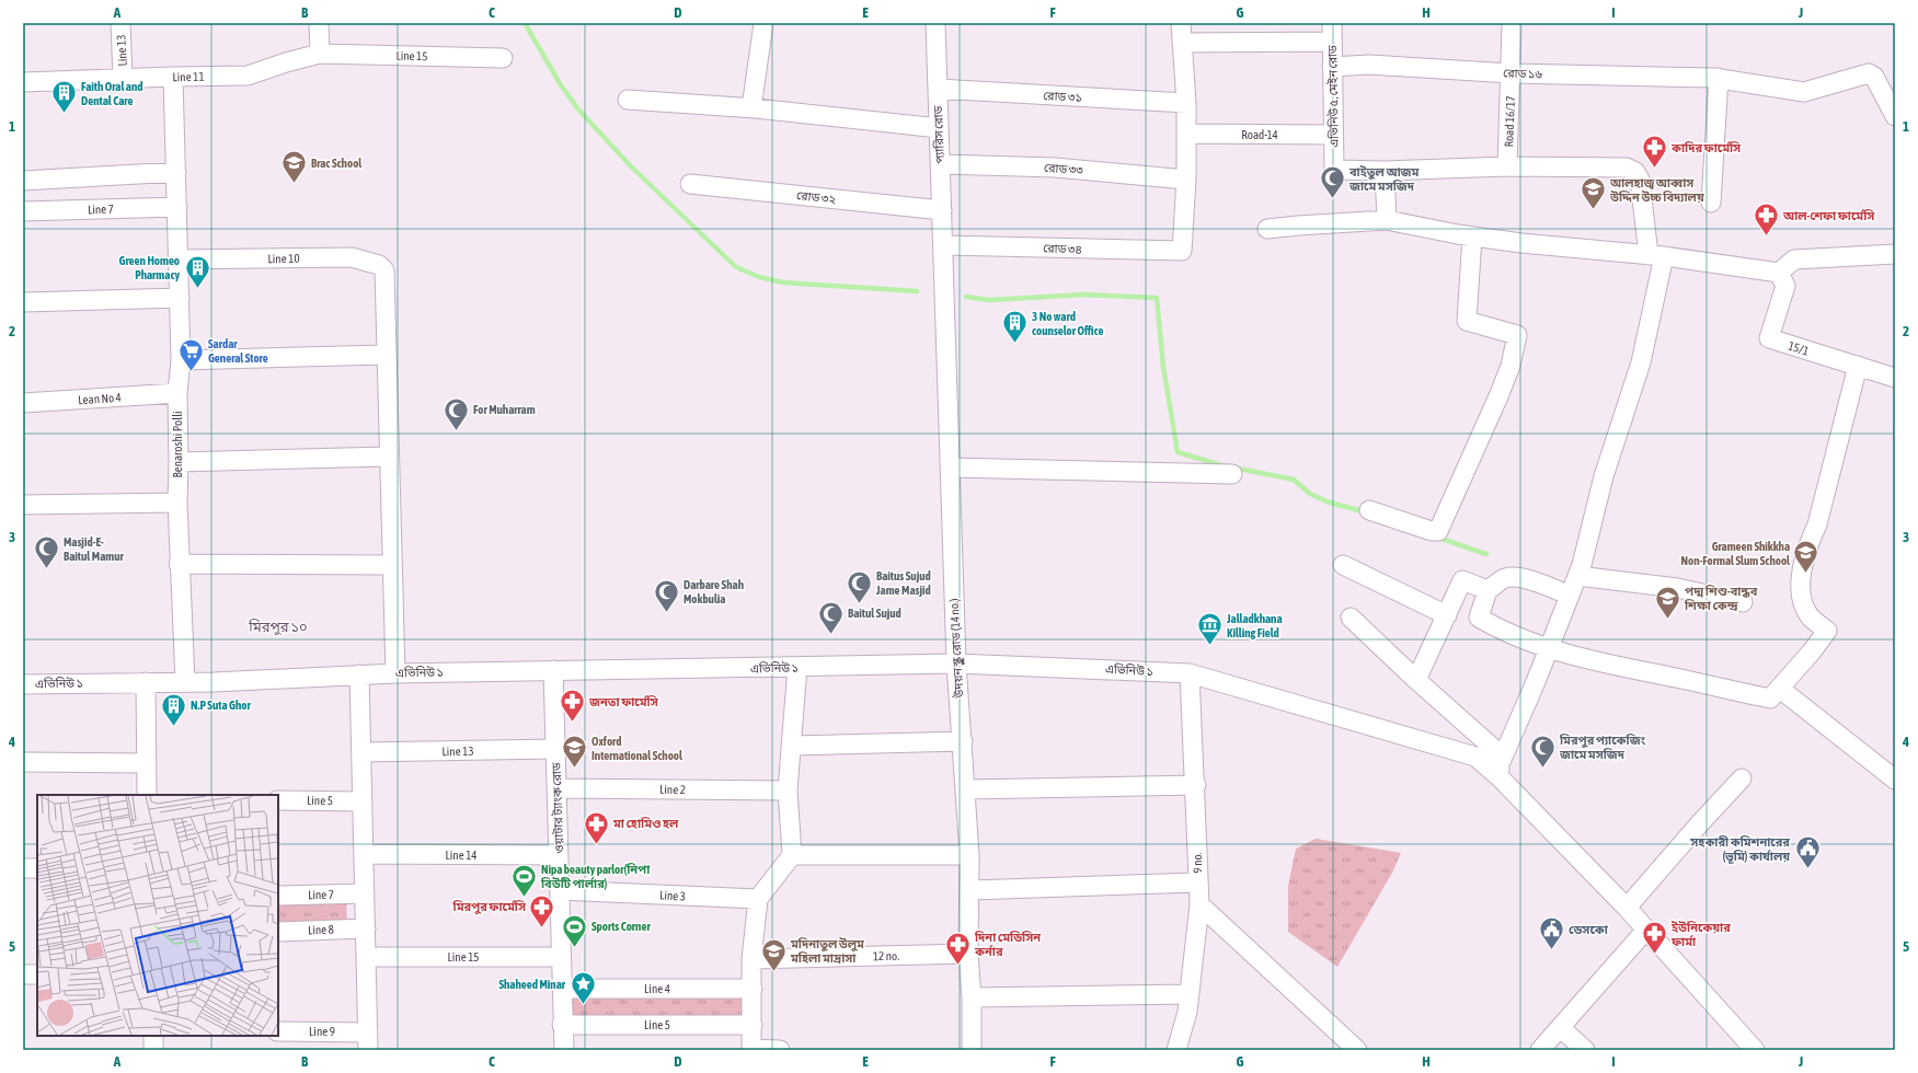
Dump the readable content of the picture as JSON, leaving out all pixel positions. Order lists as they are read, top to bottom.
{
  "streets": {
    "street": [
      "Line 13",
      "Line 15",
      "রোড ১৬",
      "Line 11",
      "রোড ৩১",
      "এভিনিউ ৫, মেইন রোড",
      "Road 16/17",
      "প্যারিস রোড",
      "Road-14",
      "রোড ৩৩",
      "রোড ৩২",
      "Line 7",
      "রোড ৩৪",
      "Line 10",
      "15/1",
      "Lean No 4",
      "Benaroshi Polli",
      "উদয়ন স্কুল রোড (14 no.)",
      "এভিনিউ ১",
      "Line 2",
      "Line 5",
      "ওয়াটার ট্যাংক রোড",
      "Line 14",
      "9 no.",
      "Line 3",
      "Line 8",
      "12 no.",
      "Line 4",
      "Line 9"
    ]
  },
  "crossings": [
    ["Line 13", "Line 11"],
    ["Line 13", "ওয়াটার ট্যাংক রোড"],
    ["Line 15", "Line 11"],
    ["Line 15", "ওয়াটার ট্যাংক রোড"],
    ["রোড ১৬", "এভিনিউ ৫, মেইন রোড"],
    ["রোড ১৬", "Road 16/17"],
    ["Line 11", "Benaroshi Polli"],
    ["রোড ৩১", "প্যারিস রোড"],
    ["এভিনিউ ৫, মেইন রোড", "Road-14"],
    ["প্যারিস রোড", "রোড ৩৩"],
    ["প্যারিস রোড", "রোড ৩২"],
    ["প্যারিস রোড", "রোড ৩৪"],
    ["প্যারিস রোড", "উদয়ন স্কুল রোড (14 no.)"],
    ["রোড ৩৩", "রোড ৩৪"],
    ["Line 7", "Benaroshi Polli"],
    ["রোড ৩৪", "উদয়ন স্কুল রোড (14 no.)"],
    ["Line 10", "Benaroshi Polli"],
    ["Lean No 4", "Benaroshi Polli"],
    ["Benaroshi Polli", "এভিনিউ ১"],
    ["উদয়ন স্কুল রোড (14 no.)", "এভিনিউ ১"],
    ["উদয়ন স্কুল রোড (14 no.)", "12 no."],
    ["এভিনিউ ১", "ওয়াটার ট্যাংক রোড"],
    ["এভিনিউ ১", "9 no."],
    ["Line 2", "ওয়াটার ট্যাংক রোড"],
    ["Line 5", "ওয়াটার ট্যাংক রোড"],
    ["ওয়াটার ট্যাংক রোড", "Line 14"],
    ["ওয়াটার ট্যাংক রোড", "Line 3"],
    ["ওয়াটার ট্যাংক রোড", "Line 4"]
  ],
  "districts": ["মিরপুর ১০"],
  "places": {
    "building": [
      "Faith Oral and Dental Care",
      "Green Homeo Pharmacy",
      "3 No ward counselor Office",
      "N.P Suta Ghor"
    ],
    "pharmacy": [
      "কাদির ফার্মেসি",
      "আল-শেফা ফার্মেসি",
      "জনতা ফার্মেসি",
      "মা হোমিও হল",
      "মিরপুর ফার্মেসি",
      "ইউনিকেয়ার ফার্মা",
      "দিনা মেডিসিন কর্নার"
    ],
    "school or university": [
      "Brac School",
      "আলহাজ্ব আব্বাস উদ্দিন উচ্চ বিদ্যালয়",
      "Grameen Shikkha Non-Formal Slum School",
      "পদ্ম শিশু-বান্ধব শিক্ষা কেন্দ্র",
      "Oxford International School",
      "মদিনাতুল উলুম মহিলা মাদ্রাসা"
    ],
    "mosque": [
      "বাইতুল আজম জামে মসজিদ",
      "For Muharram",
      "Masjid-E- Baitul Mamur",
      "Baitus Sujud Jame Masjid",
      "Darbare Shah Mokbulia",
      "Baitul Sujud",
      "মিরপুর প্যাকেজিং জামে মসজিদ"
    ],
    "supermarket": ["Sardar General Store"],
    "museum": ["Jalladkhana Killing Field"],
    "public building": ["সহকারী কমিশনারের (ভূমি) কার্যালয়", "ডেসকো"],
    "sports": ["Nipa beauty parlor(নিপা বিউটি পার্লার)", "Sports Corner"],
    "place": ["Shaheed Minar"]
  },
  "grid": {
    "columns": [
      "A",
      "B",
      "C",
      "D",
      "E",
      "F",
      "G",
      "H",
      "I",
      "J"
    ],
    "rows": [
      "1",
      "2",
      "3",
      "4",
      "5"
    ]
  }
}
